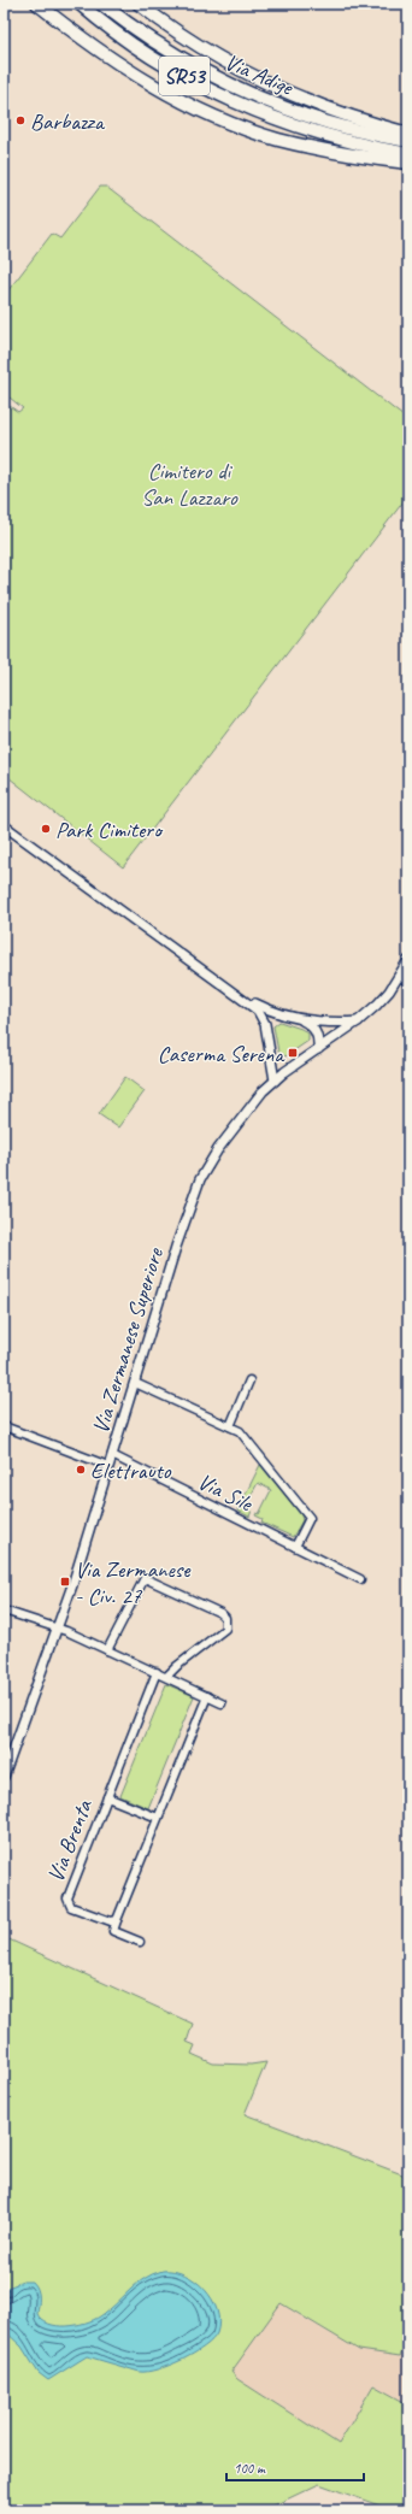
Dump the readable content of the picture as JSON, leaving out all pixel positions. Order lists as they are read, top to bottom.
{
  "streets": {
    "highway": ["Via Adige", "SR53"],
    "street": ["Via Zermanese Superiore", "Via Sile", "Via Brenta"]
  },
  "crossings": [
    ["Via Zermanese Superiore", "Via Sile"]
  ],
  "parks": ["Cimitero di San Lazzaro"],
  "places": {
    "other": ["Barbazza", "Park Cimitero", "Elettrauto"],
    "transit": ["Caserma Serena", "Via Zermanese - Civ. 27"]
  },
  "scale_bar": "100 m"
}
